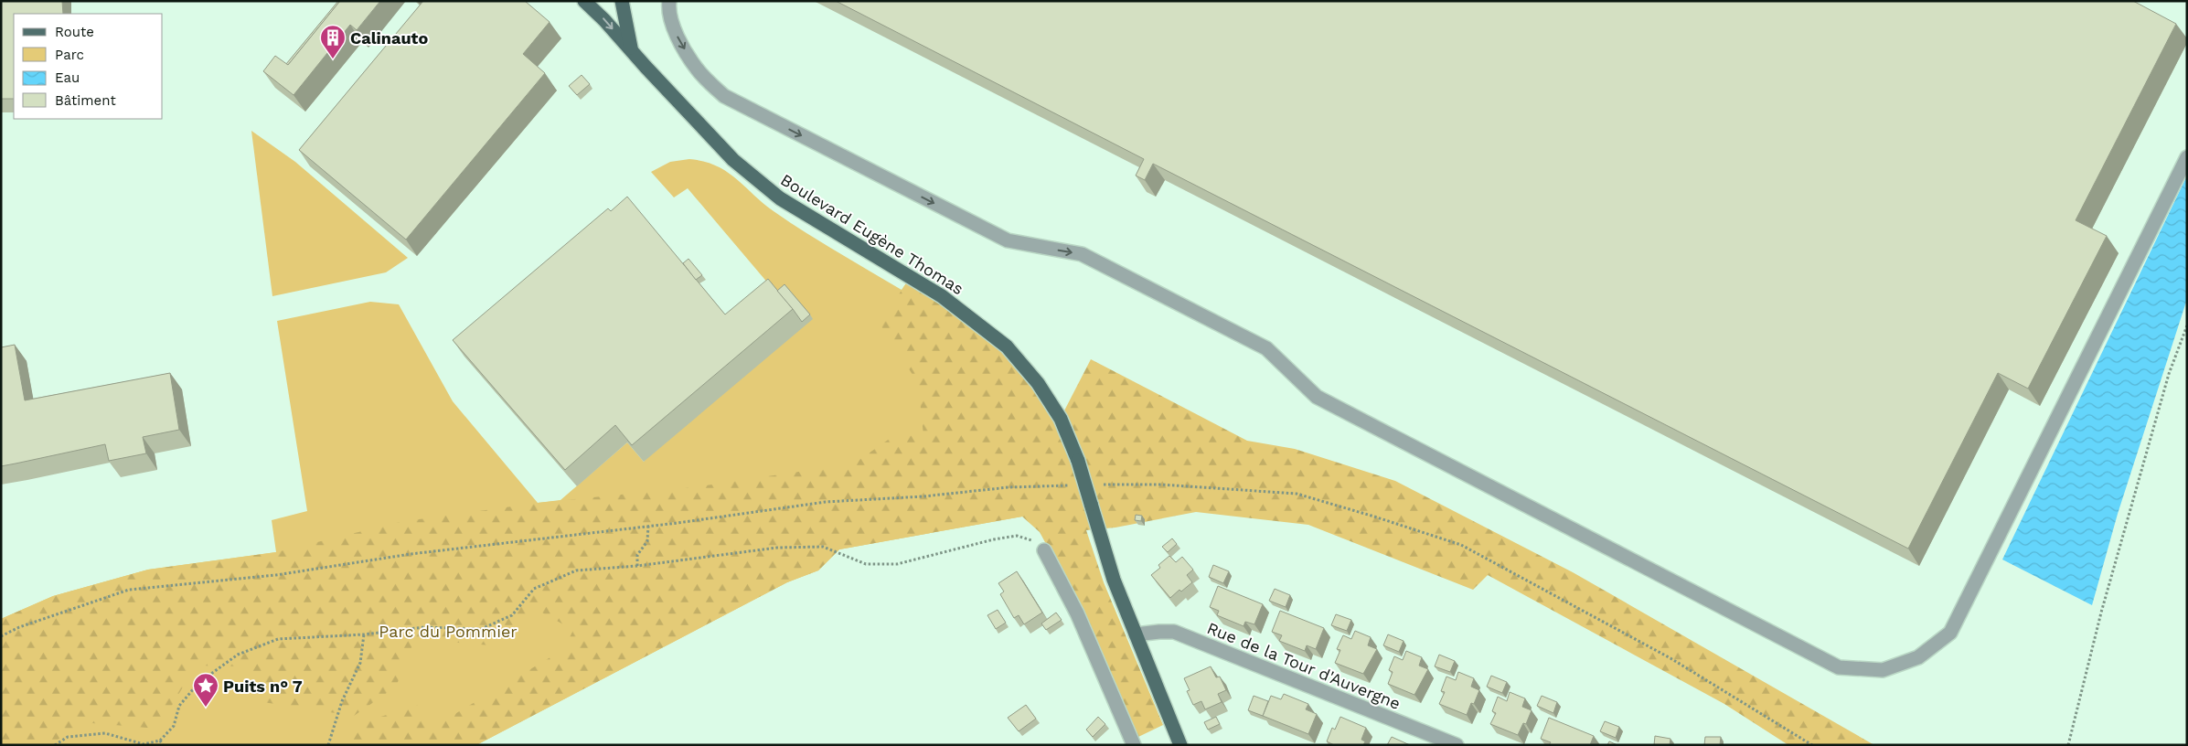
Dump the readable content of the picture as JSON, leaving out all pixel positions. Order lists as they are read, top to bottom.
{
  "streets": {
    "main road": ["Boulevard Eugène Thomas"],
    "street": ["Rue de la Tour d'Auvergne"]
  },
  "crossings": [
    ["Boulevard Eugène Thomas", "Rue de la Tour d'Auvergne"]
  ],
  "parks": ["Parc du Pommier"],
  "places": {
    "building": ["Calinauto"],
    "place": ["Puits n° 7"]
  },
  "legend": [
    "Route",
    "Parc",
    "Eau",
    "Bâtiment"
  ]
}
